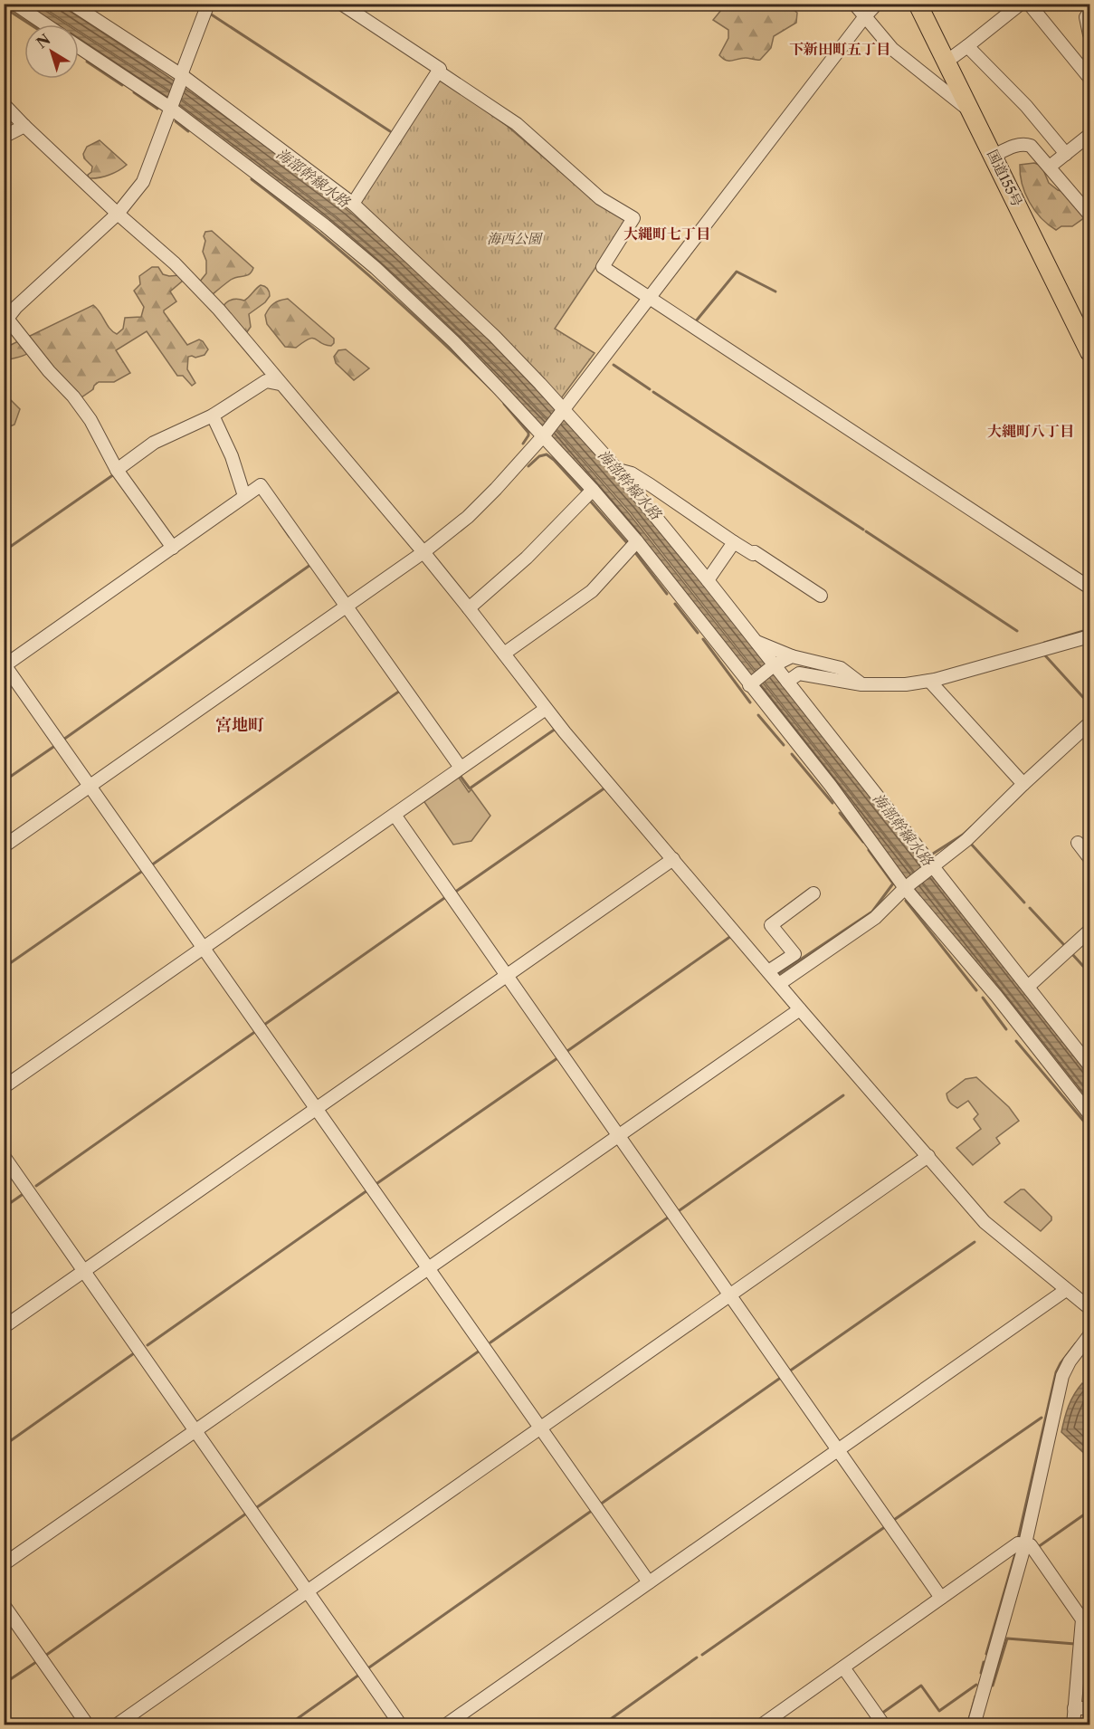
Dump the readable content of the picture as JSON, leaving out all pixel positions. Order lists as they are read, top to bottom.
{
  "streets": {
    "highway": ["国道155号"]
  },
  "districts": [
    "下新田町五丁目",
    "大縄町七丁目",
    "大縄町八丁目",
    "宮地町"
  ],
  "water": ["海部幹線水路"],
  "parks": ["海西公園"],
  "north": "top left"
}
